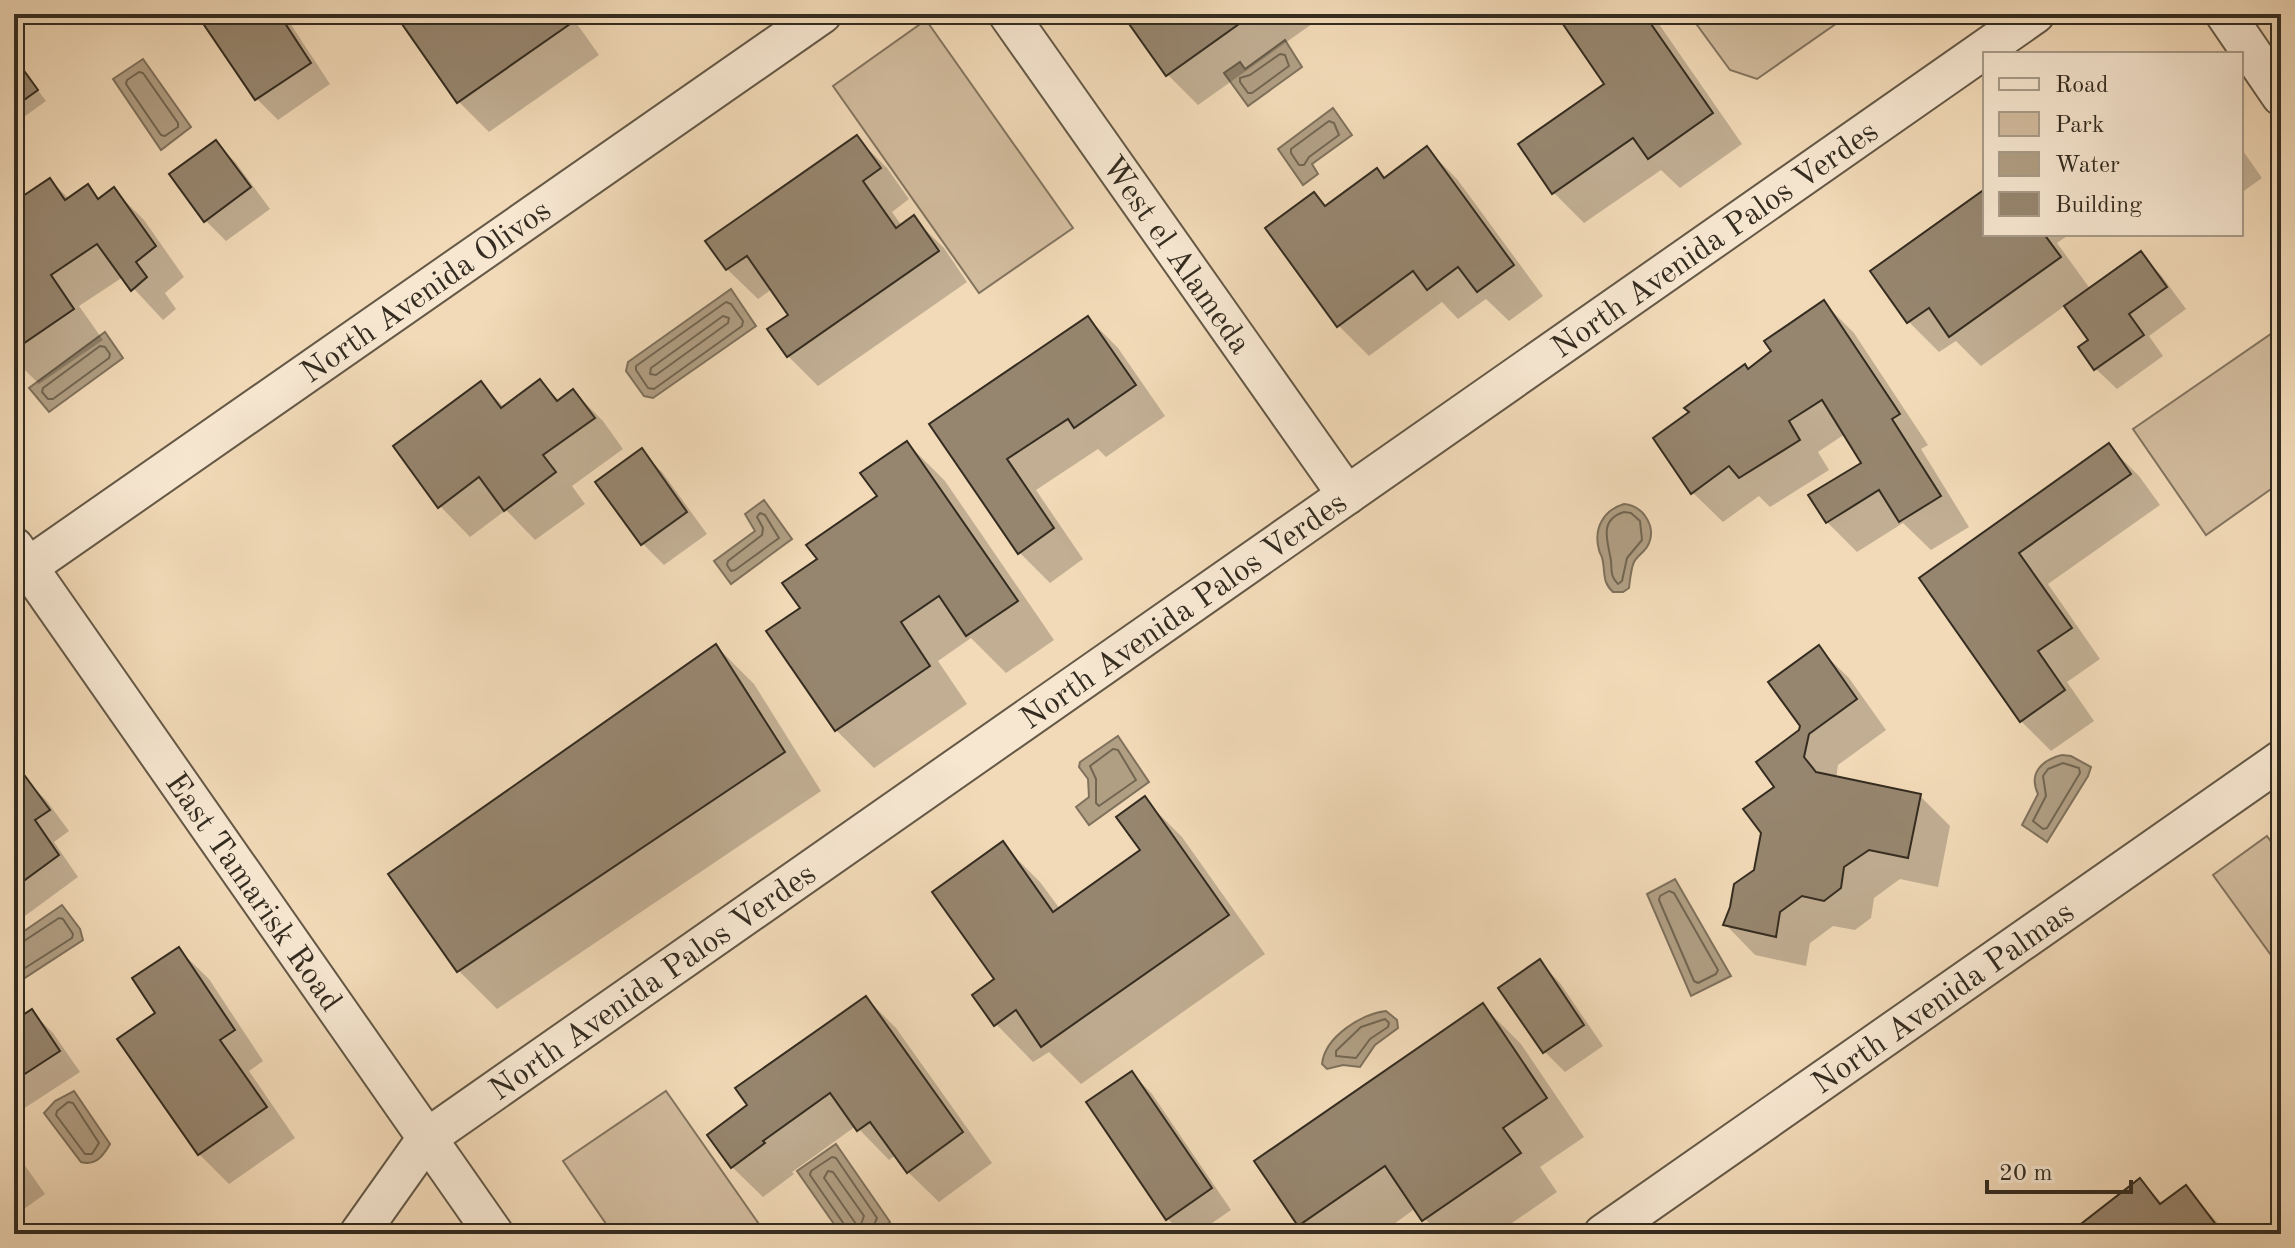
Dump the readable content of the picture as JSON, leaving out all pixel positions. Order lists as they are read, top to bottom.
{
  "streets": {
    "street": [
      "North Avenida Palos Verdes",
      "West el Alameda",
      "North Avenida Olivos",
      "East Tamarisk Road",
      "North Avenida Palmas"
    ]
  },
  "crossings": [
    ["North Avenida Palos Verdes", "West el Alameda"],
    ["North Avenida Palos Verdes", "East Tamarisk Road"],
    ["North Avenida Olivos", "East Tamarisk Road"]
  ],
  "legend": [
    "Road",
    "Park",
    "Water",
    "Building"
  ],
  "scale_bar": "20 m"
}
